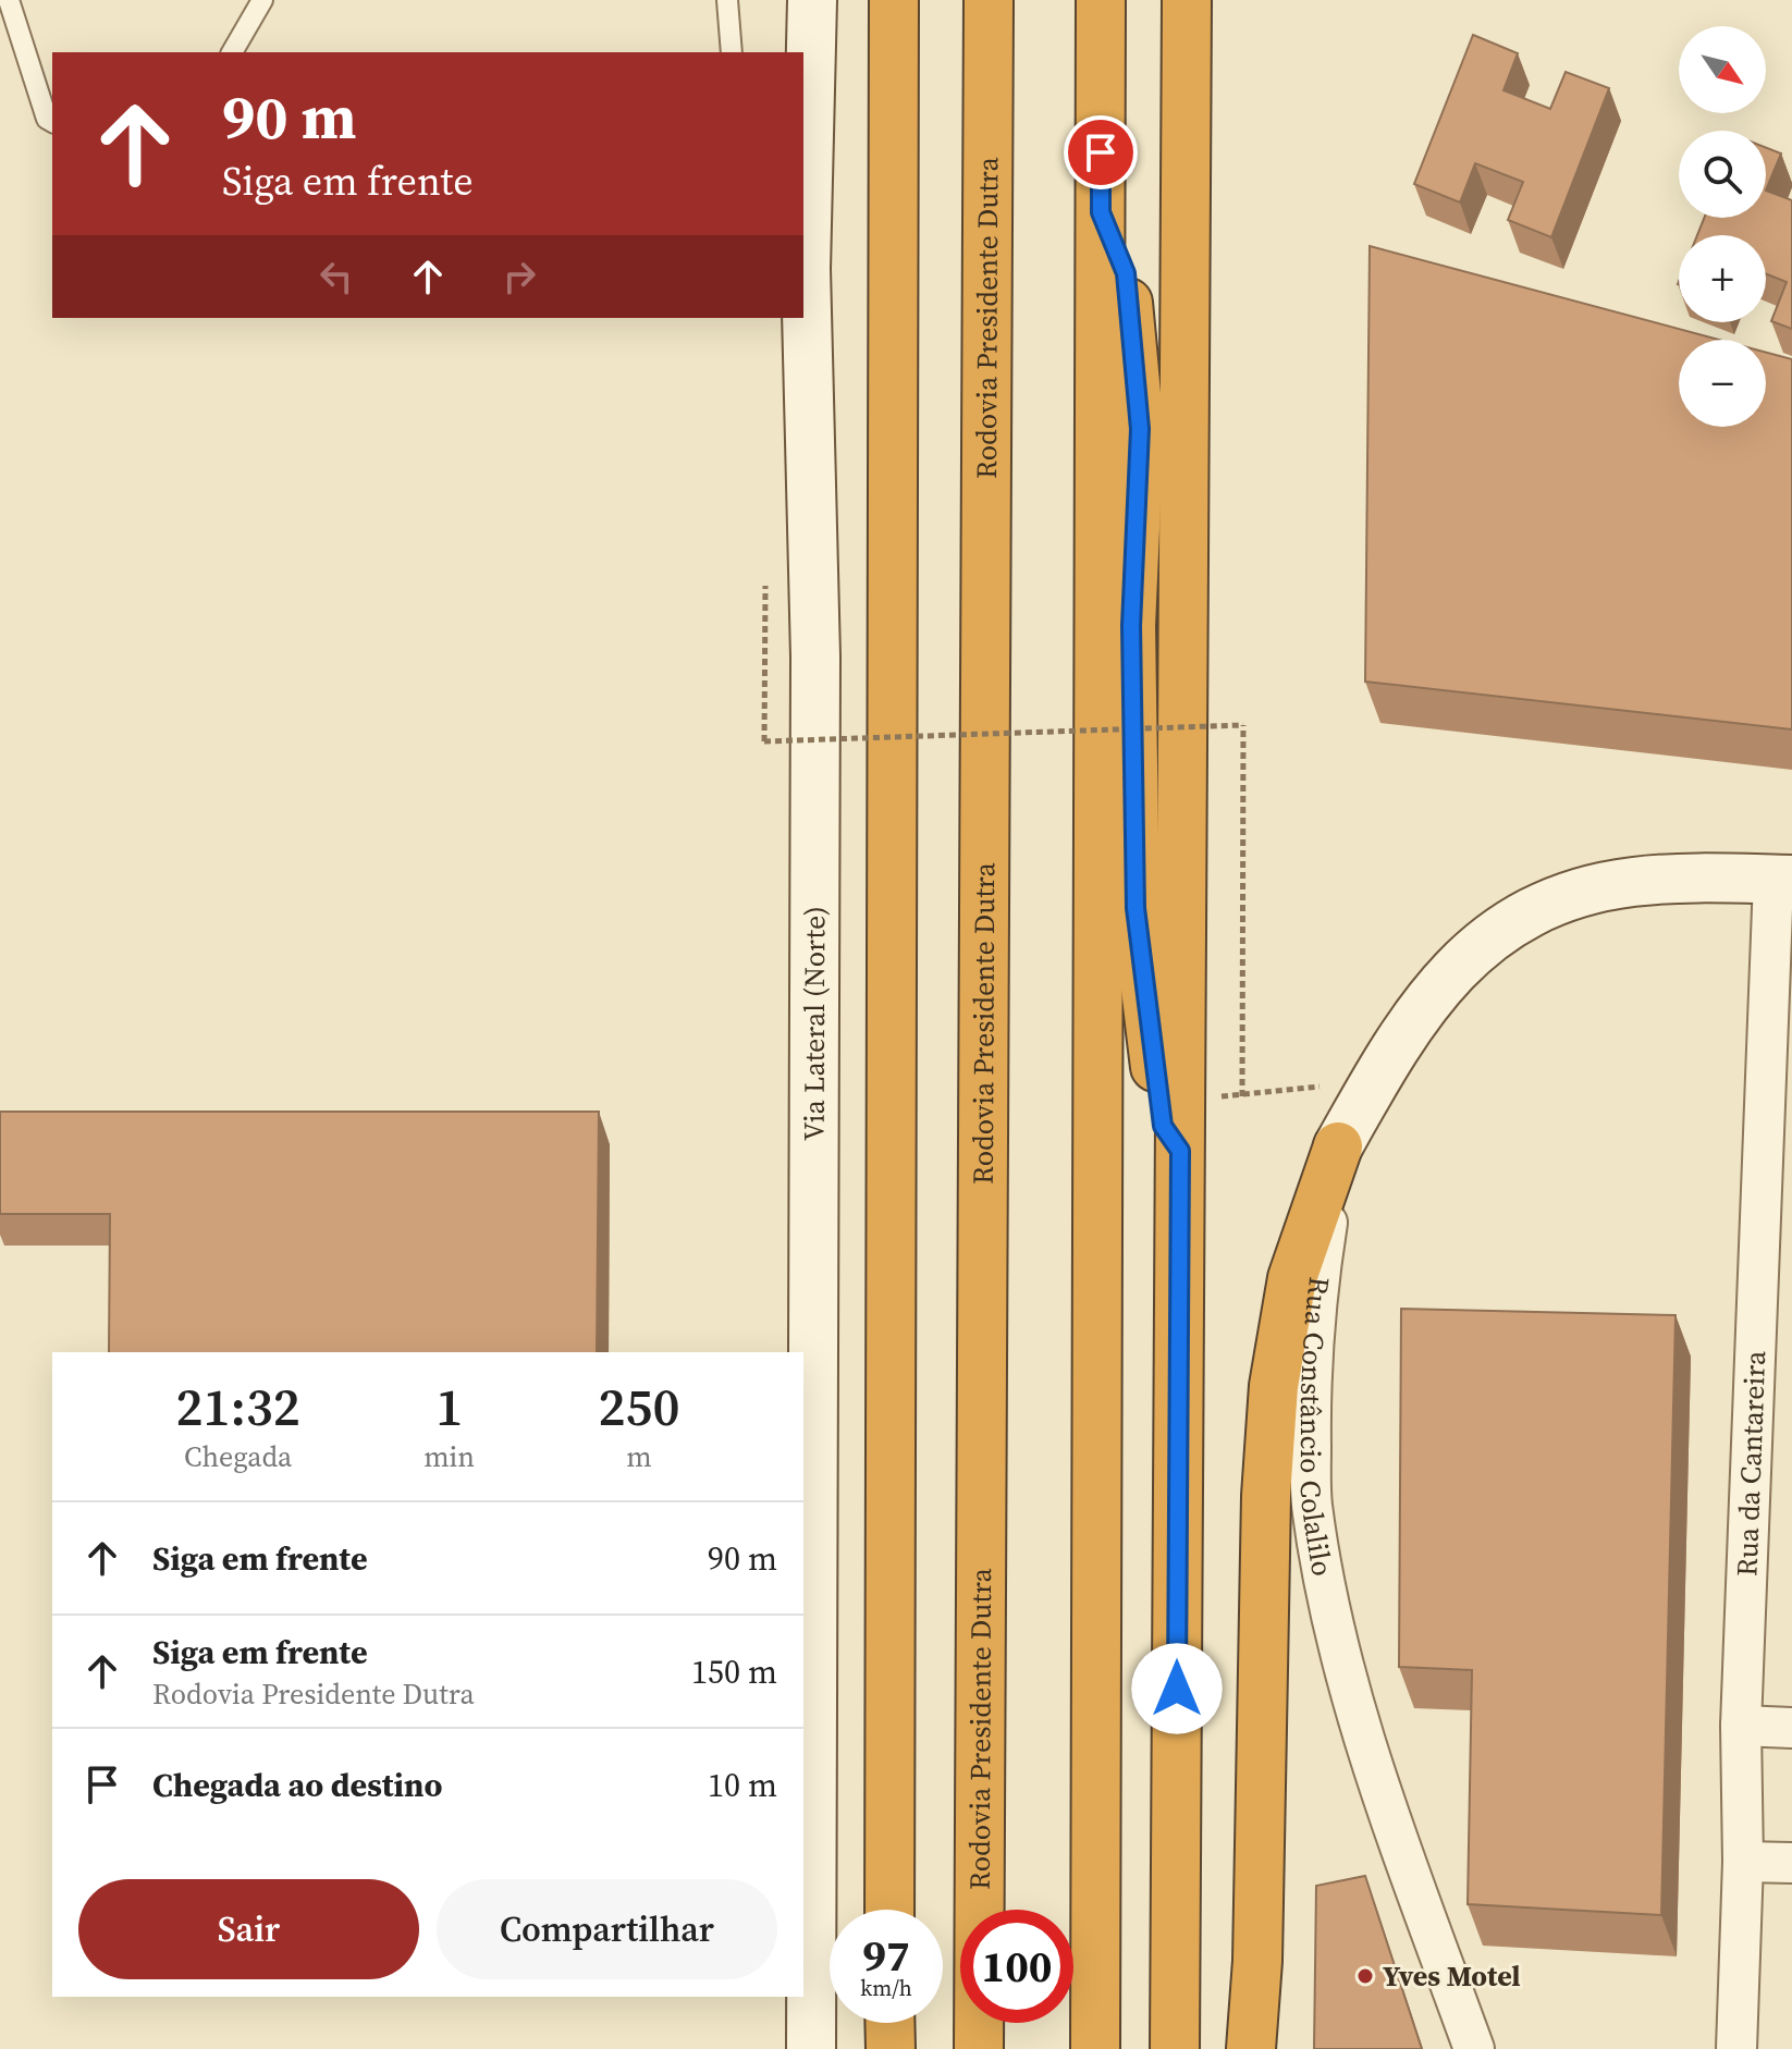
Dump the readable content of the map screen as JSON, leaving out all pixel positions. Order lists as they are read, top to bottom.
{
  "streets": {
    "highway": ["Rodovia Presidente Dutra"],
    "main road": ["Via Lateral (Norte)", "Rua Constâncio Colalilo"],
    "street": ["Rua da Cantareira"]
  },
  "crossings": [
    ["Rua Constâncio Colalilo", "Rua da Cantareira"]
  ],
  "places": ["Yves Motel"],
  "north": "bottom right",
  "page": {
    "map_buttons": ["+", "−"],
    "turn": ["90 m", "Siga em frente"],
    "eta": [
      "21:32",
      "Chegada",
      "1",
      "min",
      "250",
      "m"
    ],
    "list": [
      {
        "name": "Siga em frente",
        "value": "90 m"
      },
      {
        "name": "Siga em frente",
        "note": "Rodovia Presidente Dutra",
        "value": "150 m"
      },
      {
        "name": "Chegada ao destino",
        "value": "10 m"
      }
    ],
    "buttons": ["Sair", "Compartilhar"],
    "speed": "97 km/h",
    "limit": "100"
  }
}
